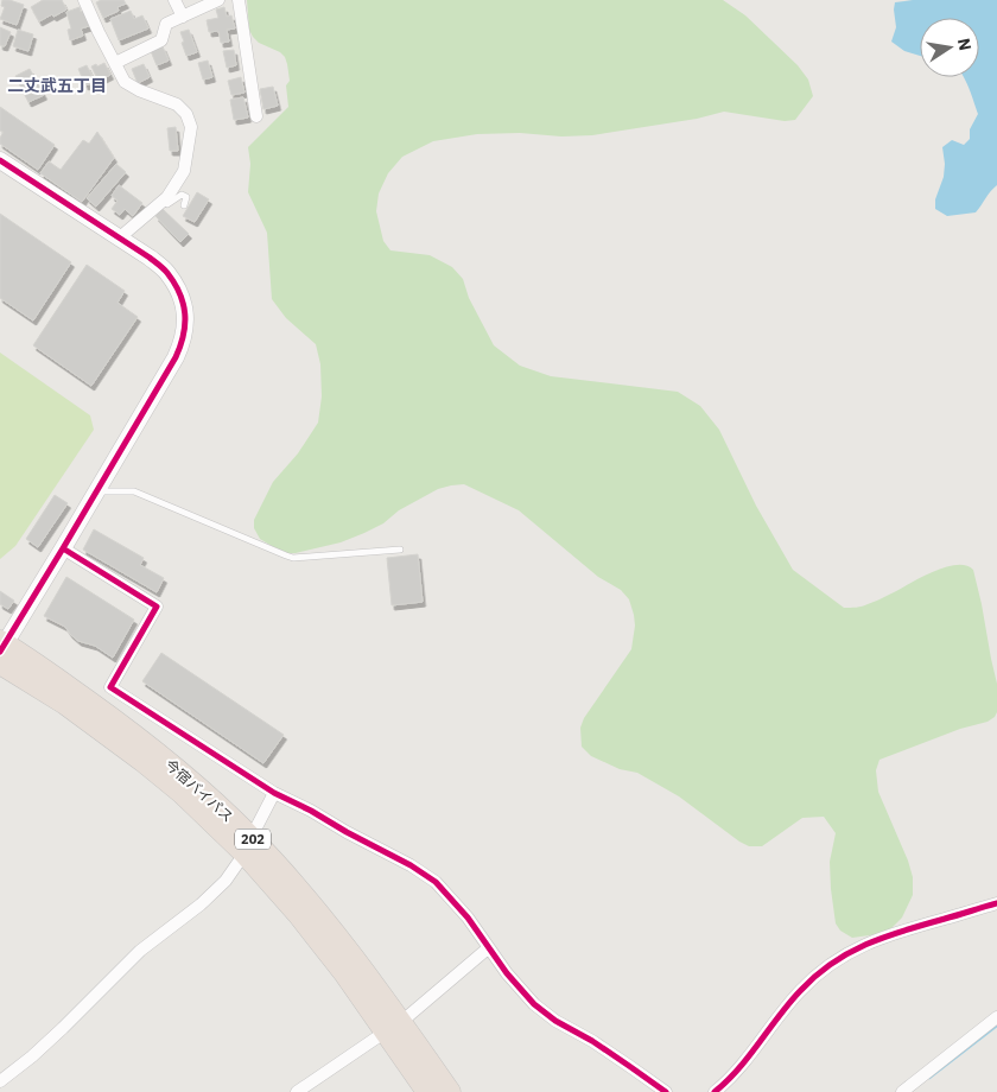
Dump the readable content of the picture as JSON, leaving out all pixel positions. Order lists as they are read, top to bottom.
{
  "streets": {
    "highway": ["今宿バイパス", "202"]
  },
  "districts": ["二丈武五丁目"],
  "north": "right"
}
